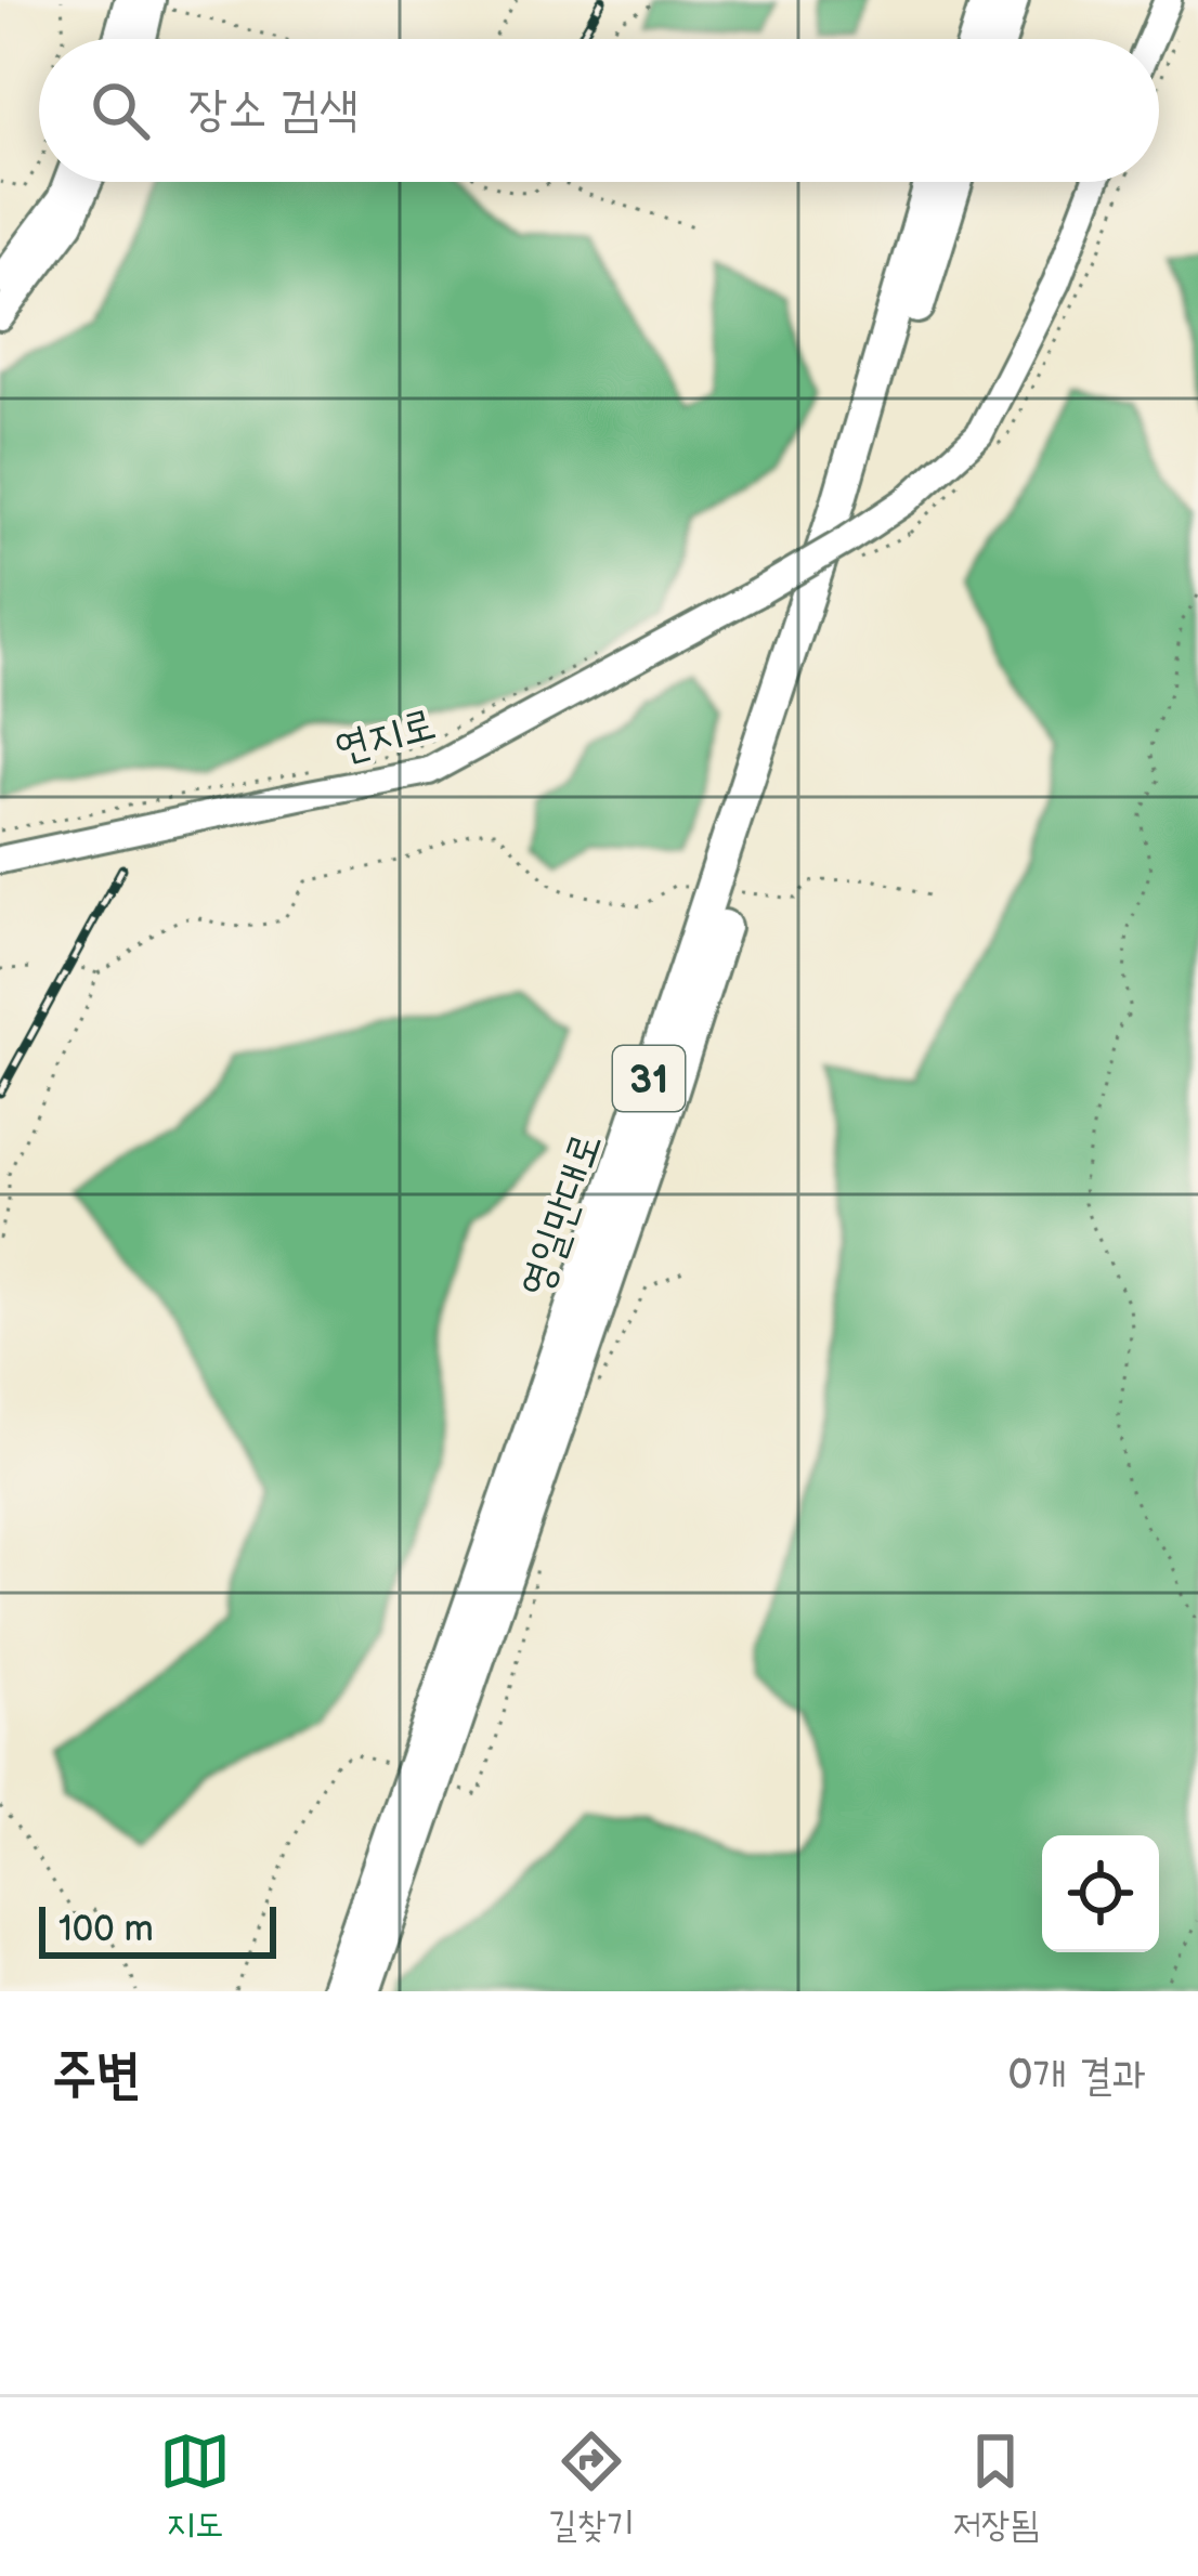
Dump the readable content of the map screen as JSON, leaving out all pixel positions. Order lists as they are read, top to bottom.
{
  "streets": {
    "highway": ["31", "영일만대로"],
    "main road": ["연지로"]
  },
  "scale_bar": "100 m",
  "page": {
    "search": "장소 검색",
    "scale": "100 m",
    "heading": ["주변", "0개 결과"],
    "nav": ["지도", "길찾기", "저장됨"]
  }
}
